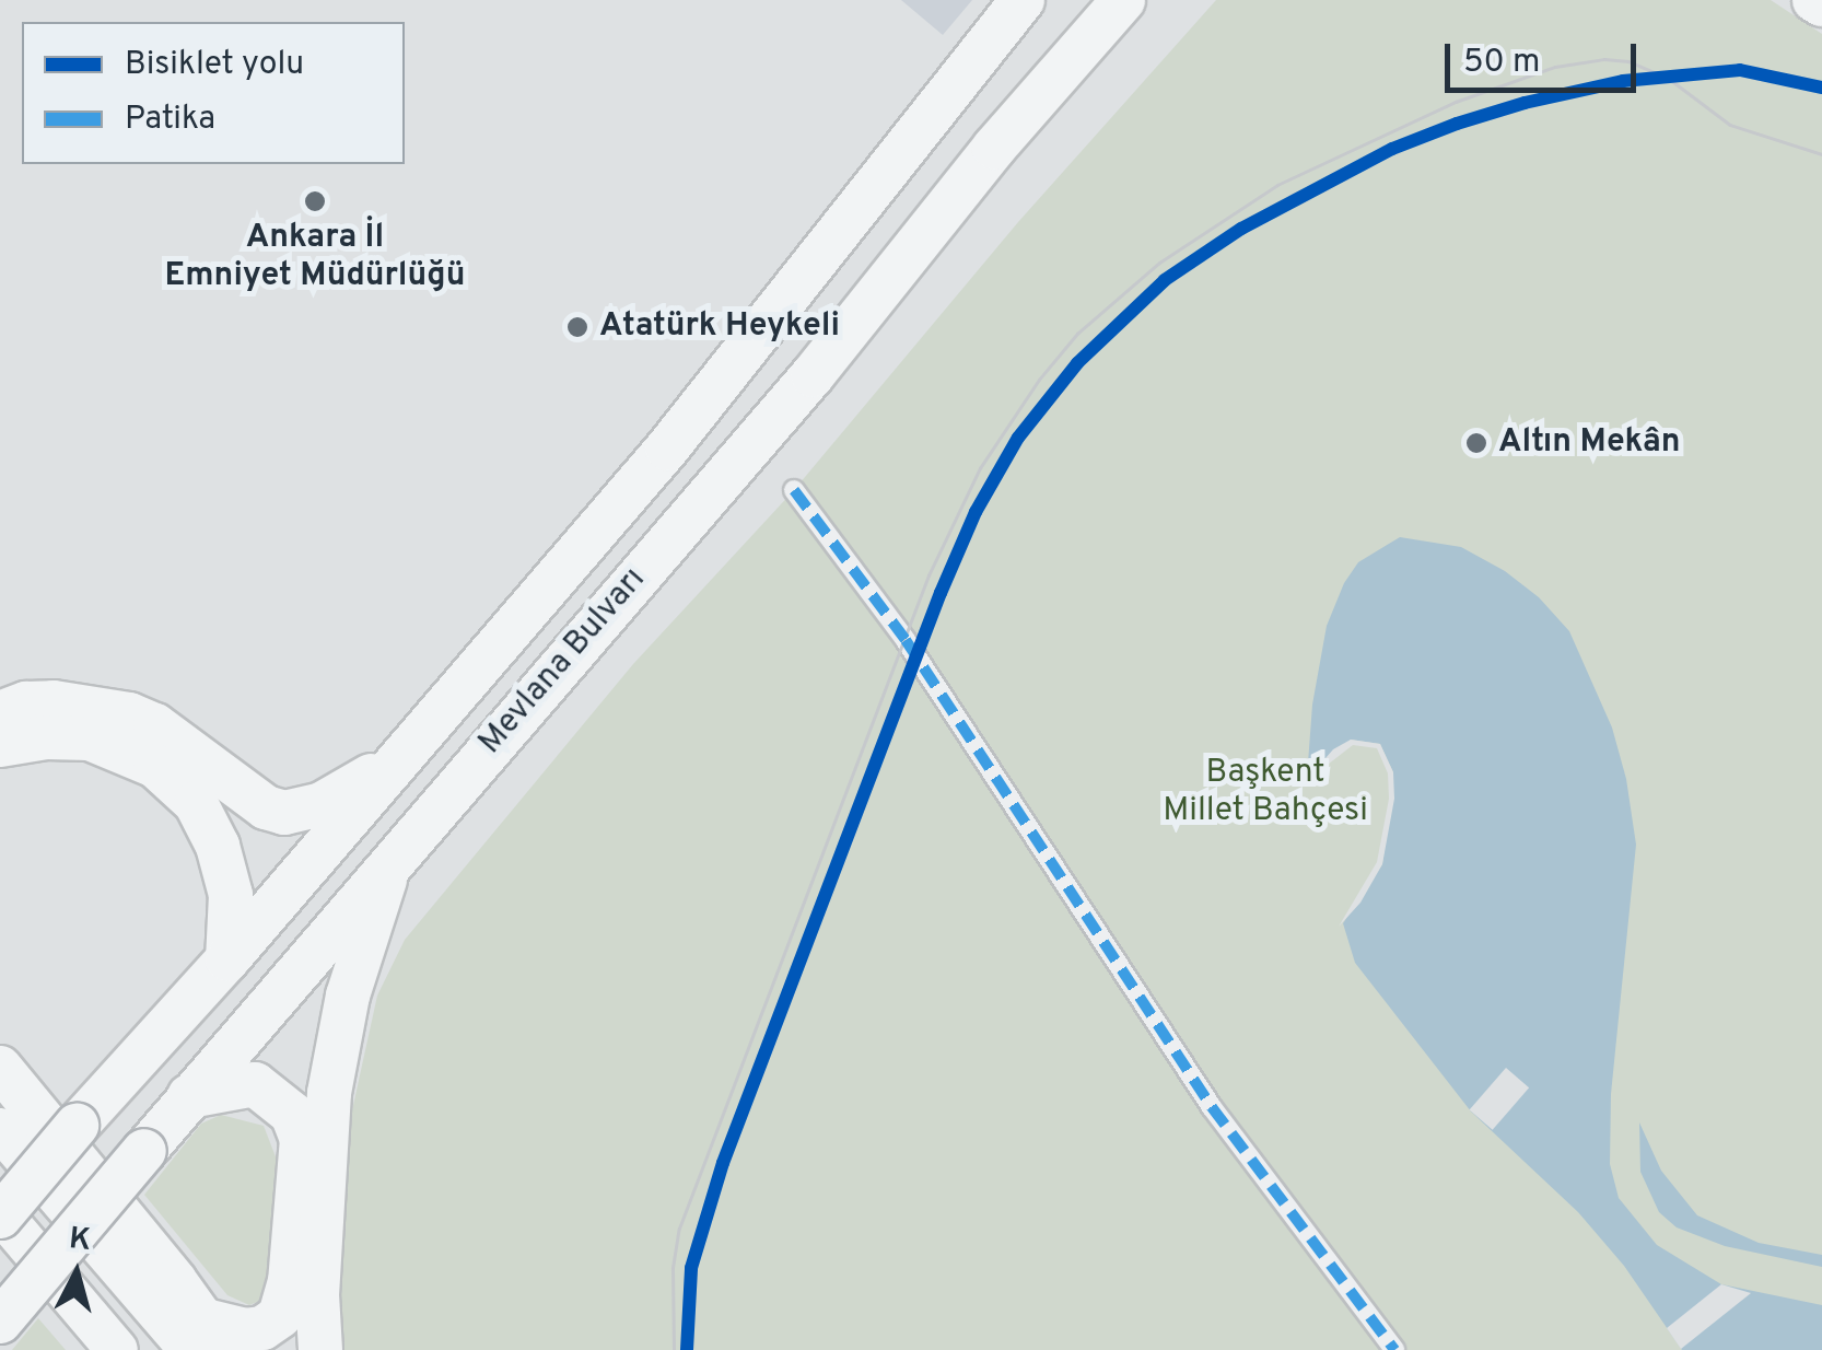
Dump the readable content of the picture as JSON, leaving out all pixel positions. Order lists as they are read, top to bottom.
{
  "streets": {
    "highway": ["Mevlana Bulvarı"]
  },
  "parks": ["Başkent Millet Bahçesi"],
  "places": ["Ankara İl Emniyet Müdürlüğü", "Atatürk Heykeli", "Altın Mekân"],
  "legend": ["Bisiklet yolu", "Patika"],
  "scale_bar": "50 m",
  "north": "top"
}
